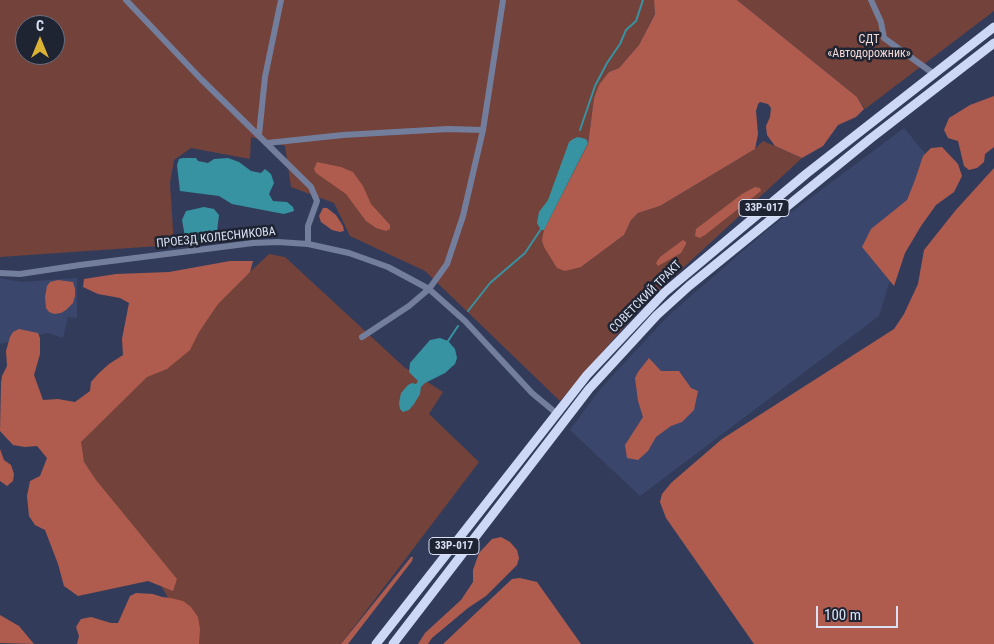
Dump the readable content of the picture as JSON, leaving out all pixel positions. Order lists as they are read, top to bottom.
{
  "streets": {
    "highway": ["33Р-017", "СОВЕТСКИЙ ТРАКТ"],
    "street": ["ПРОЕЗД КОЛЕСНИКОВА"]
  },
  "crossings": [
    ["ПРОЕЗД КОЛЕСНИКОВА", "СОВЕТСКИЙ ТРАКТ"]
  ],
  "parks": ["СДТ «Автодорожник»"],
  "scale_bar": "100 m",
  "north": "top"
}
